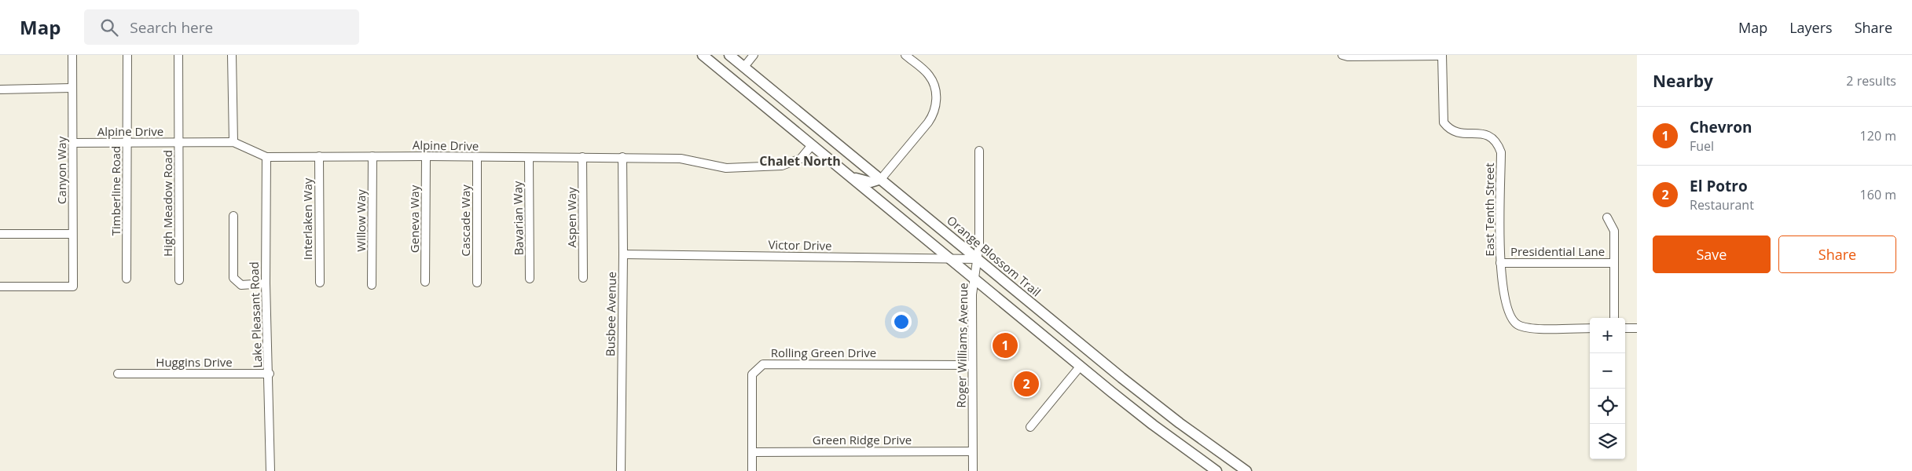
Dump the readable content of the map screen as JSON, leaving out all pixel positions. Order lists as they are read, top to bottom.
{
  "streets": {
    "main road": ["Orange Blossom Trail"],
    "street": [
      "Alpine Drive",
      "Canyon Way",
      "Timberline Road",
      "High Meadow Road",
      "East Tenth Street",
      "Aspen Way",
      "Bavarian Way",
      "Interlaken Way",
      "Geneva Way",
      "Willow Way",
      "Cascade Way",
      "Victor Drive",
      "Presidential Lane",
      "Busbee Avenue",
      "Lake Pleasant Road",
      "Roger Williams Avenue",
      "Rolling Green Drive",
      "Huggins Drive",
      "Green Ridge Drive"
    ]
  },
  "crossings": [
    ["Alpine Drive", "Canyon Way"],
    ["Alpine Drive", "Timberline Road"],
    ["Alpine Drive", "High Meadow Road"],
    ["Alpine Drive", "Aspen Way"],
    ["Alpine Drive", "Bavarian Way"],
    ["Alpine Drive", "Interlaken Way"],
    ["Alpine Drive", "Geneva Way"],
    ["Alpine Drive", "Willow Way"],
    ["Alpine Drive", "Cascade Way"],
    ["Alpine Drive", "Busbee Avenue"],
    ["Alpine Drive", "Lake Pleasant Road"],
    ["East Tenth Street", "Presidential Lane"],
    ["Victor Drive", "Orange Blossom Trail"],
    ["Victor Drive", "Busbee Avenue"],
    ["Victor Drive", "Roger Williams Avenue"],
    ["Orange Blossom Trail", "Roger Williams Avenue"],
    ["Lake Pleasant Road", "Huggins Drive"],
    ["Roger Williams Avenue", "Rolling Green Drive"],
    ["Roger Williams Avenue", "Green Ridge Drive"],
    ["Rolling Green Drive", "Green Ridge Drive"]
  ],
  "districts": ["Chalet North"],
  "page": {
    "header": "Map",
    "search": "Search here",
    "nav": ["Map", "Layers", "Share"],
    "heading": ["Nearby", "2 results"],
    "list": [
      {
        "mark": "1",
        "name": "Chevron",
        "note": "Fuel",
        "value": "120 m"
      },
      {
        "mark": "2",
        "name": "El Potro",
        "note": "Restaurant",
        "value": "160 m"
      }
    ],
    "buttons": ["Save", "Share"],
    "map_buttons": ["+", "−"],
    "pins": ["1", "2"]
  }
}
